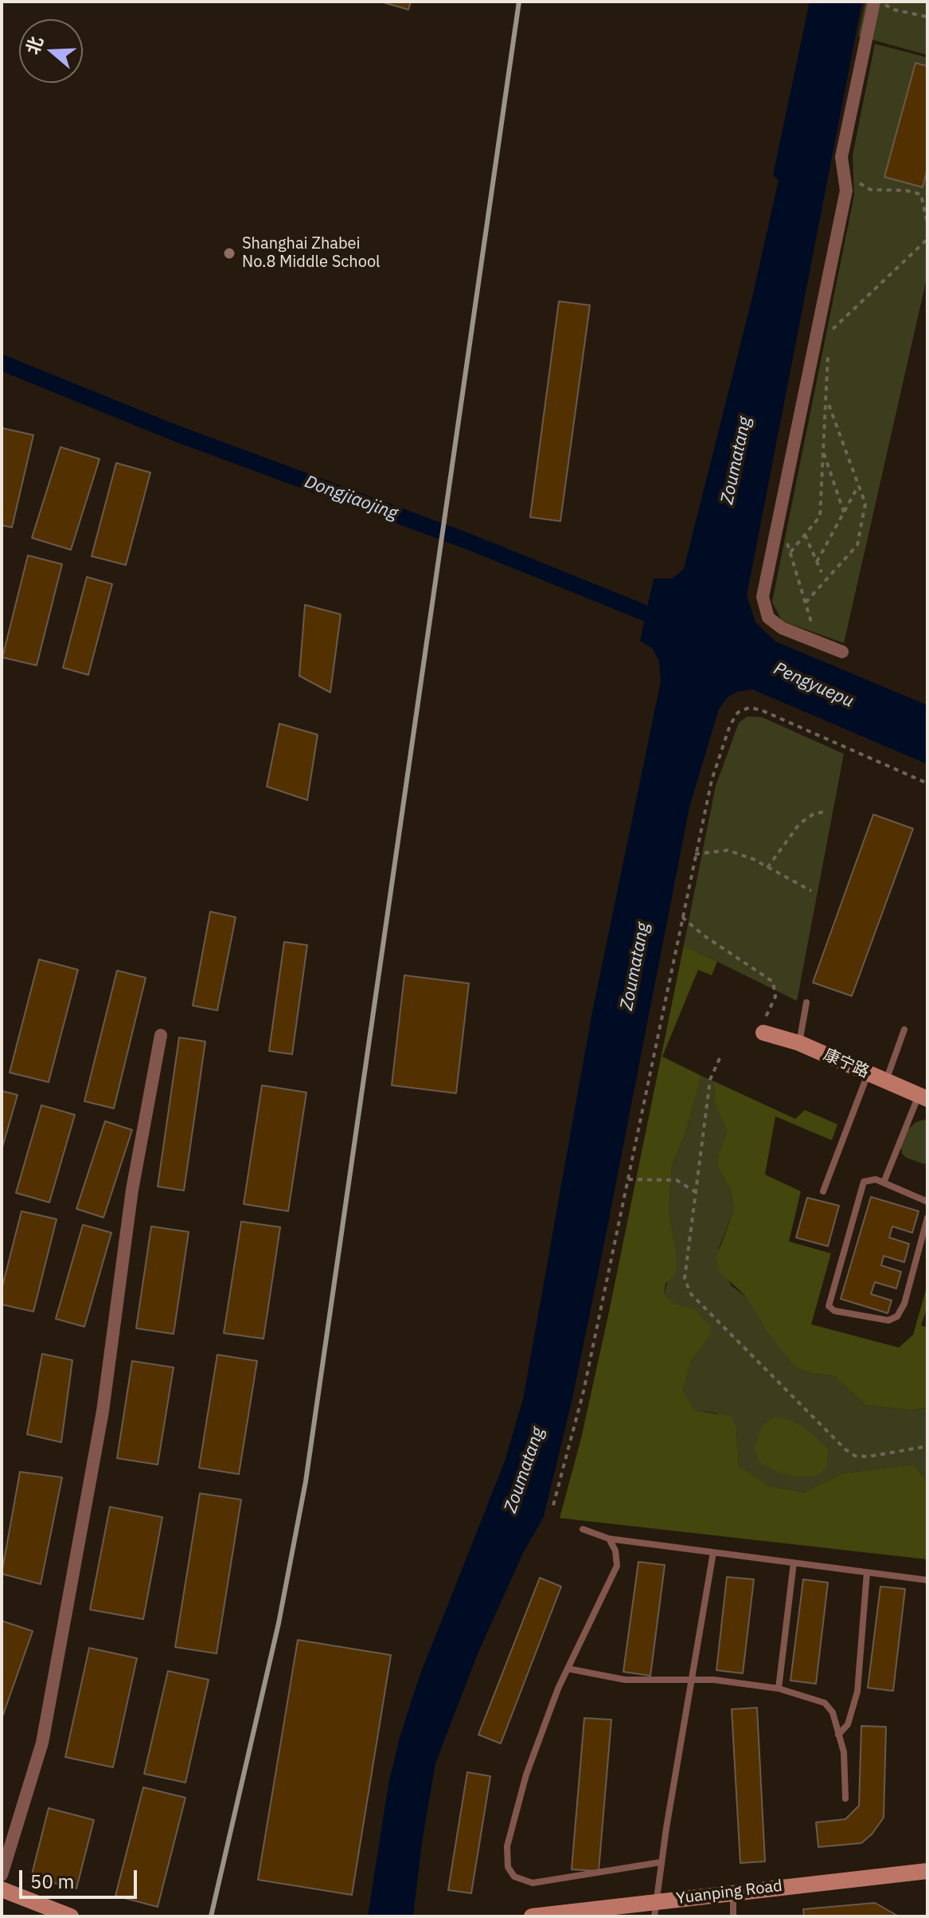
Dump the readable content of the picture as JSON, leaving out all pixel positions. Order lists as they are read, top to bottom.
{
  "streets": {
    "street": ["康宁路", "Yuanping Road"]
  },
  "water": ["Zoumatang", "Dongjiaojing", "Pengyuepu"],
  "places": ["Shanghai Zhabei No.8 Middle School"],
  "scale_bar": "50 m",
  "north": "left"
}
